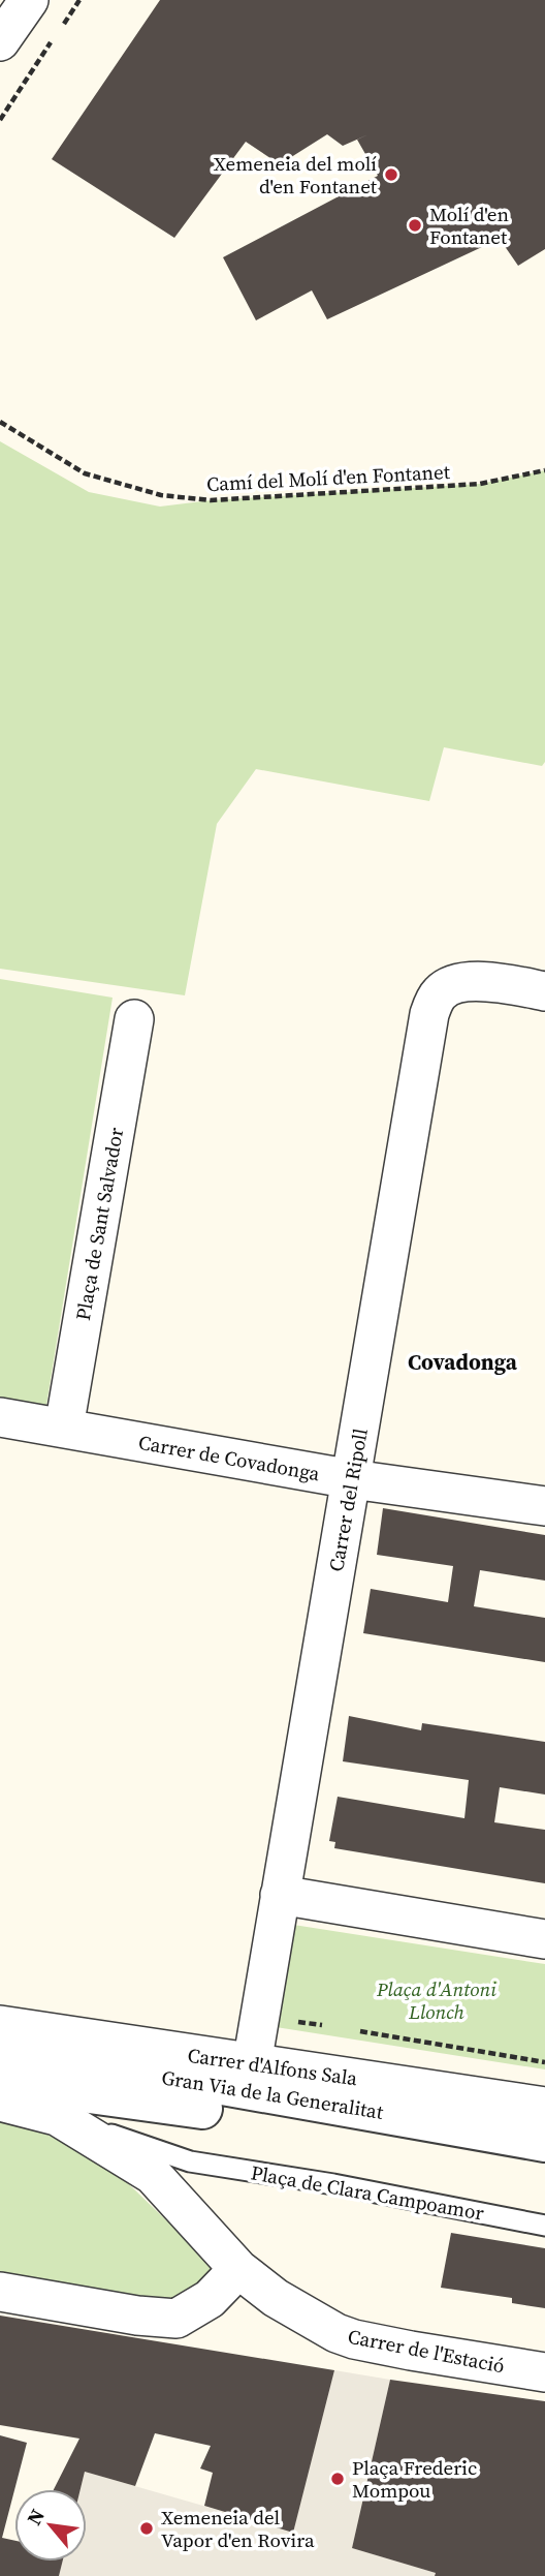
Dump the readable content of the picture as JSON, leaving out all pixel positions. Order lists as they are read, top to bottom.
{
  "streets": {
    "street": [
      "Plaça de Sant Salvador",
      "Carrer de Covadonga",
      "Carrer del Ripoll",
      "Carrer d'Alfons Sala",
      "Gran Via de la Generalitat",
      "Carrer de l'Estació"
    ],
    "lane": ["Plaça de Clara Campoamor"],
    "path": ["Camí del Molí d'en Fontanet"]
  },
  "crossings": [
    ["Plaça de Sant Salvador", "Carrer de Covadonga"],
    ["Carrer de Covadonga", "Carrer del Ripoll"],
    ["Carrer del Ripoll", "Carrer d'Alfons Sala"],
    ["Plaça de Clara Campoamor", "Carrer de l'Estació"]
  ],
  "districts": ["Covadonga"],
  "parks": ["Plaça d'Antoni Llonch"],
  "places": [
    "Xemeneia del molí d'en Fontanet",
    "Molí d'en Fontanet",
    "Plaça Frederic Mompou",
    "Xemeneia del Vapor d'en Rovira"
  ],
  "north": "top left"
}
